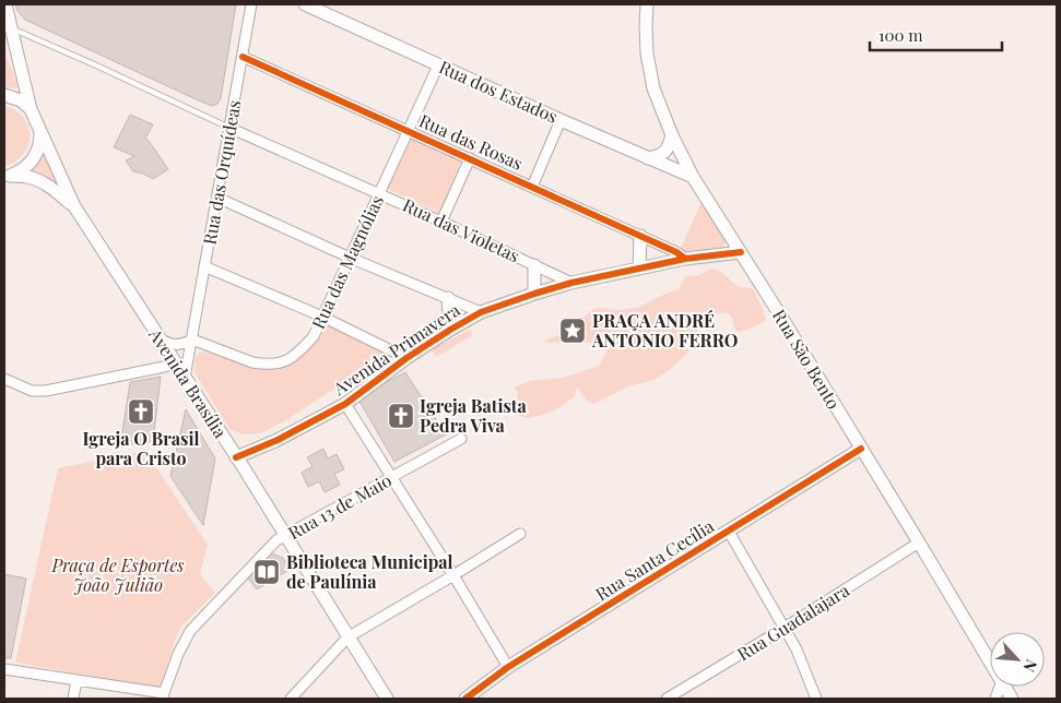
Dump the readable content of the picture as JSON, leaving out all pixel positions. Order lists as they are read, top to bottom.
{
  "streets": {
    "main road": [
      "Rua dos Estados",
      "Avenida Primavera",
      "Rua São Bento",
      "Avenida Brasília",
      "Rua Santa Cecília"
    ],
    "street": [
      "Rua das Rosas",
      "Rua das Orquídeas",
      "Rua das Violetas",
      "Rua das Magnólias",
      "Rua 13 de Maio",
      "Rua Guadalajara"
    ]
  },
  "crossings": [
    ["Rua dos Estados", "Rua das Magnólias"],
    ["Rua dos Estados", "Rua São Bento"],
    ["Rua das Rosas", "Rua das Orquídeas"],
    ["Rua das Rosas", "Rua das Magnólias"],
    ["Rua das Rosas", "Avenida Primavera"],
    ["Rua das Orquídeas", "Rua das Violetas"],
    ["Rua das Orquídeas", "Rua das Magnólias"],
    ["Rua das Orquídeas", "Avenida Brasília"],
    ["Rua das Violetas", "Rua das Magnólias"],
    ["Rua das Violetas", "Avenida Primavera"],
    ["Avenida Primavera", "Rua São Bento"],
    ["Avenida Primavera", "Avenida Brasília"],
    ["Rua São Bento", "Rua Santa Cecília"],
    ["Rua São Bento", "Rua Guadalajara"],
    ["Avenida Brasília", "Rua 13 de Maio"]
  ],
  "parks": ["Praça de Esportes João Julião"],
  "places": {
    "place": ["PRAÇA ANDRÉ ANTONIO FERRO"],
    "church": ["Igreja O Brasil para Cristo", "Igreja Batista Pedra Viva"],
    "library": ["Biblioteca Municipal de Paulínia"]
  },
  "scale_bar": "100 m",
  "north": "bottom right"
}
